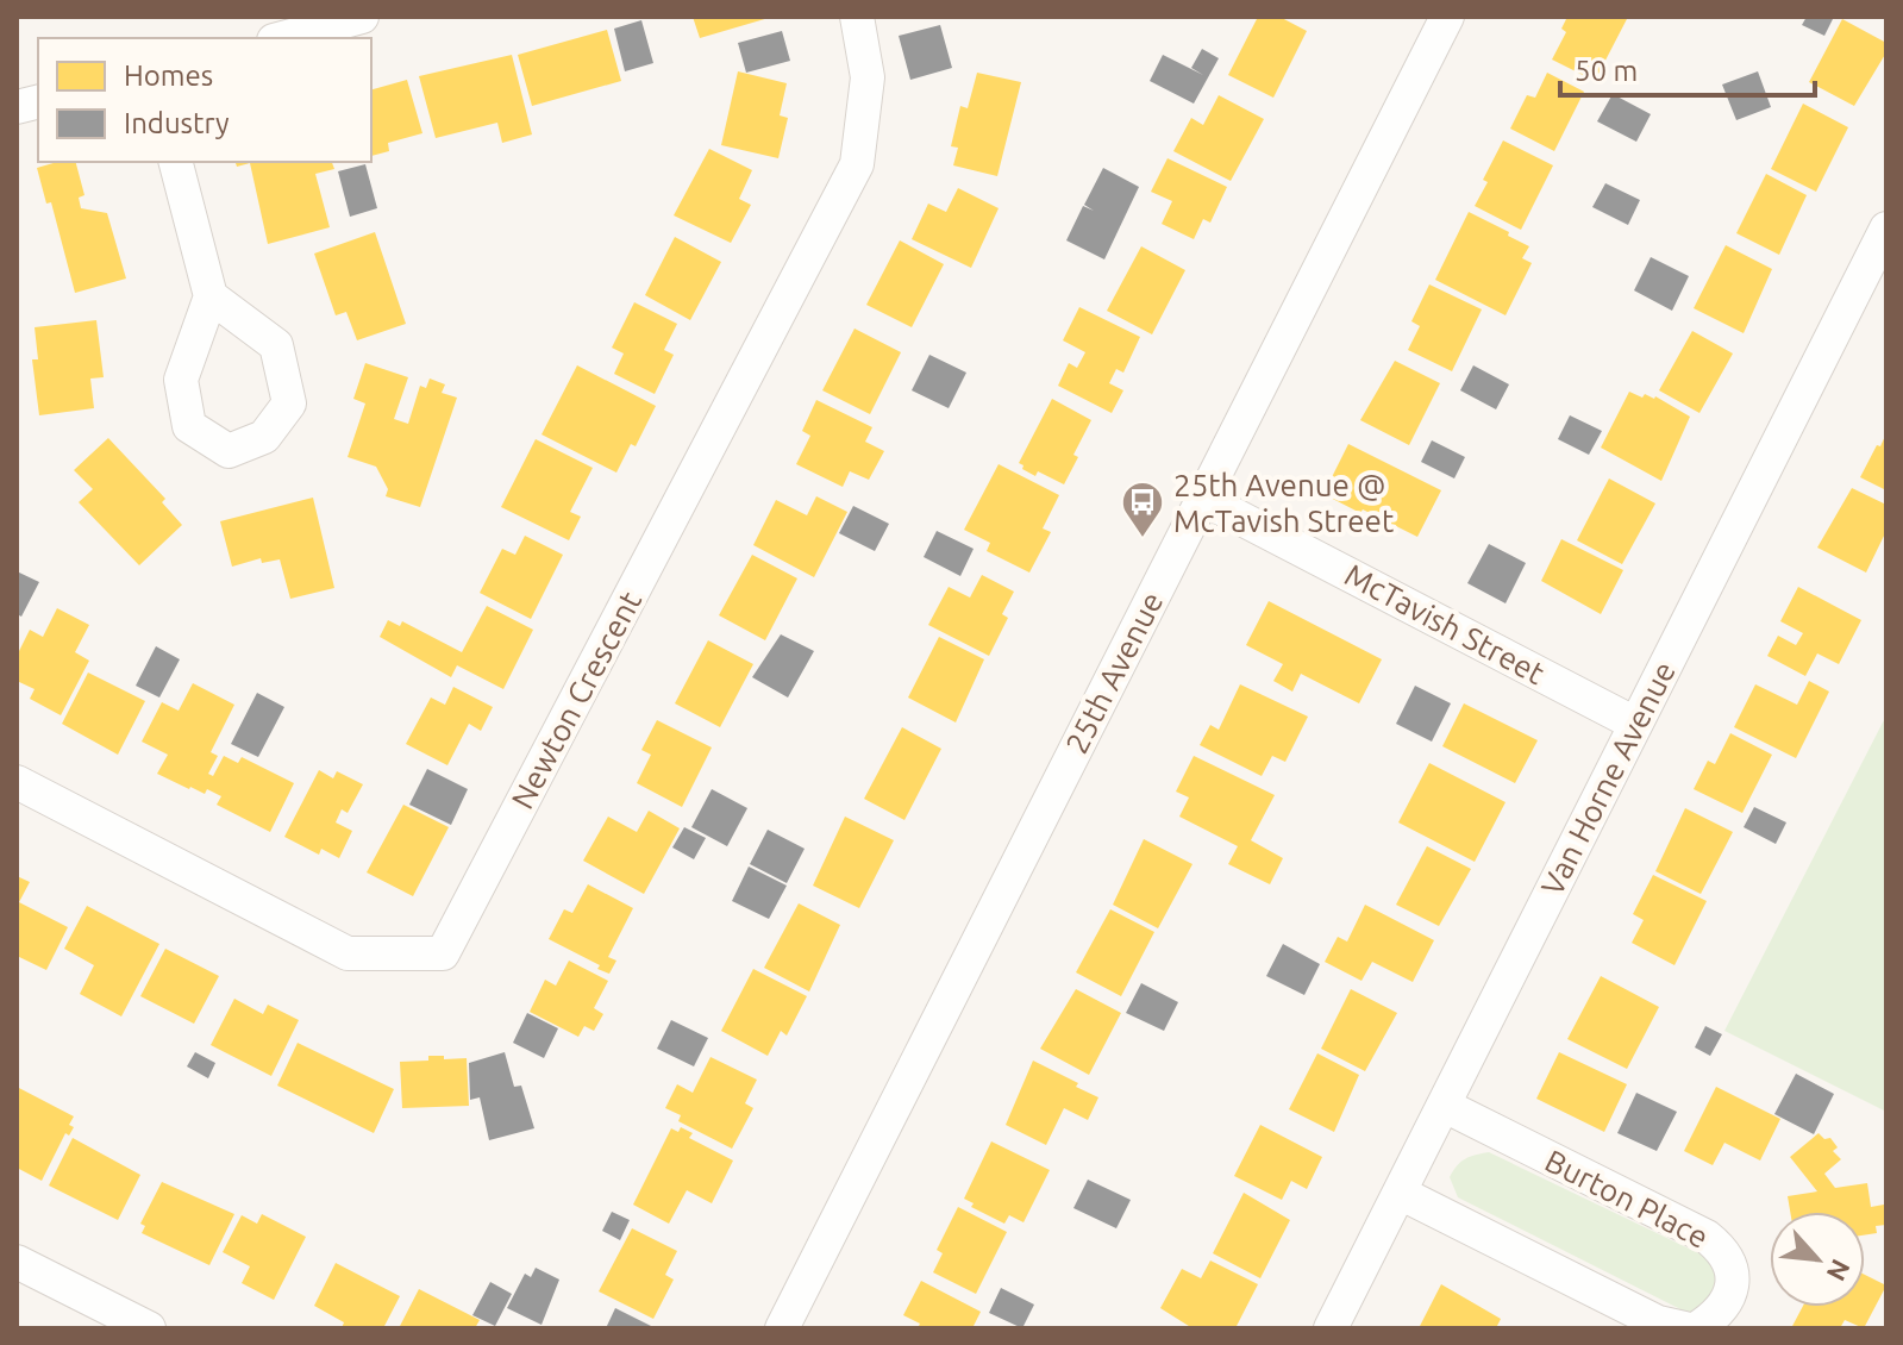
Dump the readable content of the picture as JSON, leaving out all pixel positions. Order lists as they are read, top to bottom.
{
  "streets": {
    "street": [
      "McTavish Street",
      "25th Avenue",
      "Newton Crescent",
      "Van Horne Avenue",
      "Burton Place"
    ]
  },
  "crossings": [
    ["McTavish Street", "25th Avenue"],
    ["McTavish Street", "Van Horne Avenue"],
    ["Van Horne Avenue", "Burton Place"]
  ],
  "places": {
    "bus stop": ["25th Avenue @ McTavish Street"]
  },
  "legend": ["Homes", "Industry"],
  "scale_bar": "50 m",
  "north": "bottom right"
}
